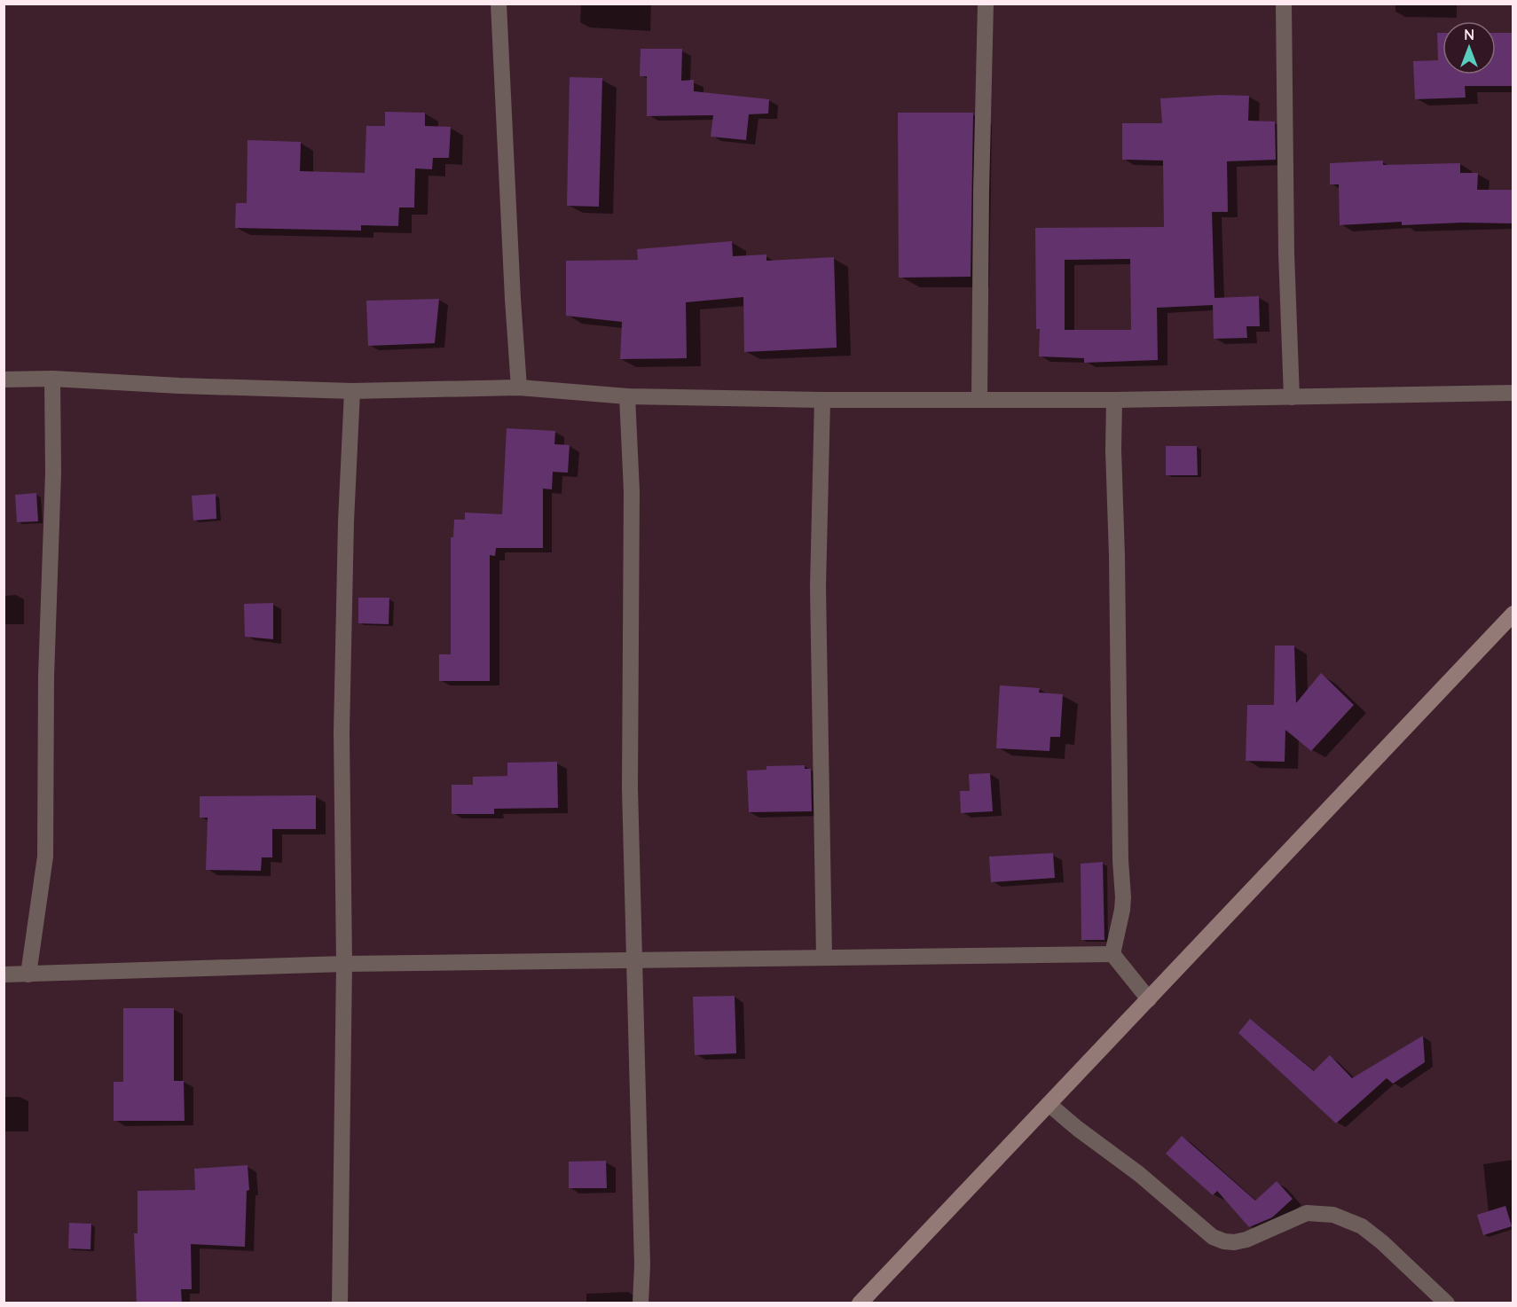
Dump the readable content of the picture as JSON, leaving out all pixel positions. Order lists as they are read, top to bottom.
{
  "north": "top"
}
